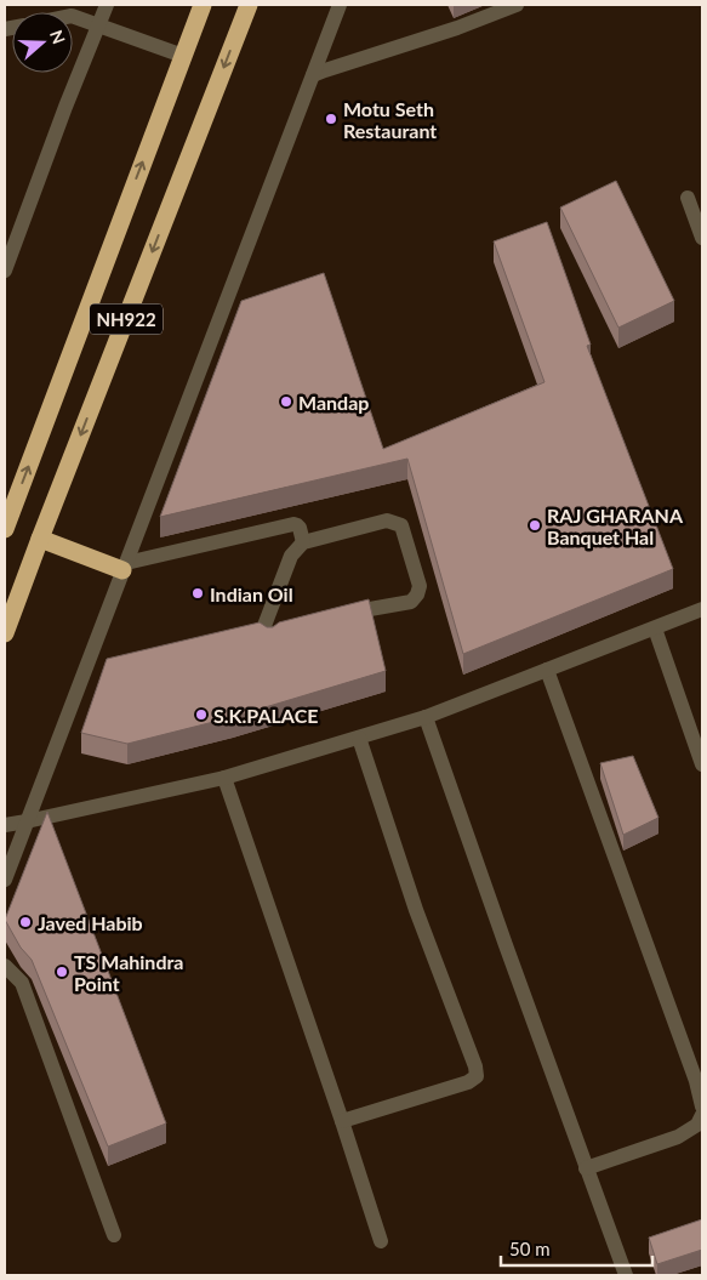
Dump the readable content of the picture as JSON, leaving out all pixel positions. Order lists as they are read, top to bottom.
{
  "streets": {
    "highway": ["NH922"]
  },
  "places": [
    "Motu Seth Restaurant",
    "Mandap",
    "RAJ GHARANA Banquet Hal",
    "Indian Oil",
    "S.K.PALACE",
    "Javed Habib",
    "TS Mahindra Point"
  ],
  "scale_bar": "50 m",
  "north": "right"
}
